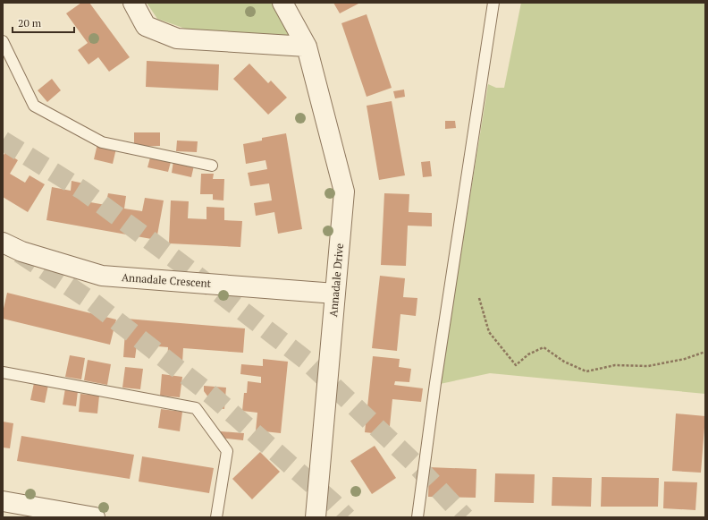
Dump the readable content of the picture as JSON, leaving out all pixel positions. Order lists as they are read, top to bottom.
{
  "streets": {
    "street": ["Annadale Crescent", "Annadale Drive"]
  },
  "crossings": [
    ["Annadale Crescent", "Annadale Drive"]
  ],
  "scale_bar": "20 m"
}
